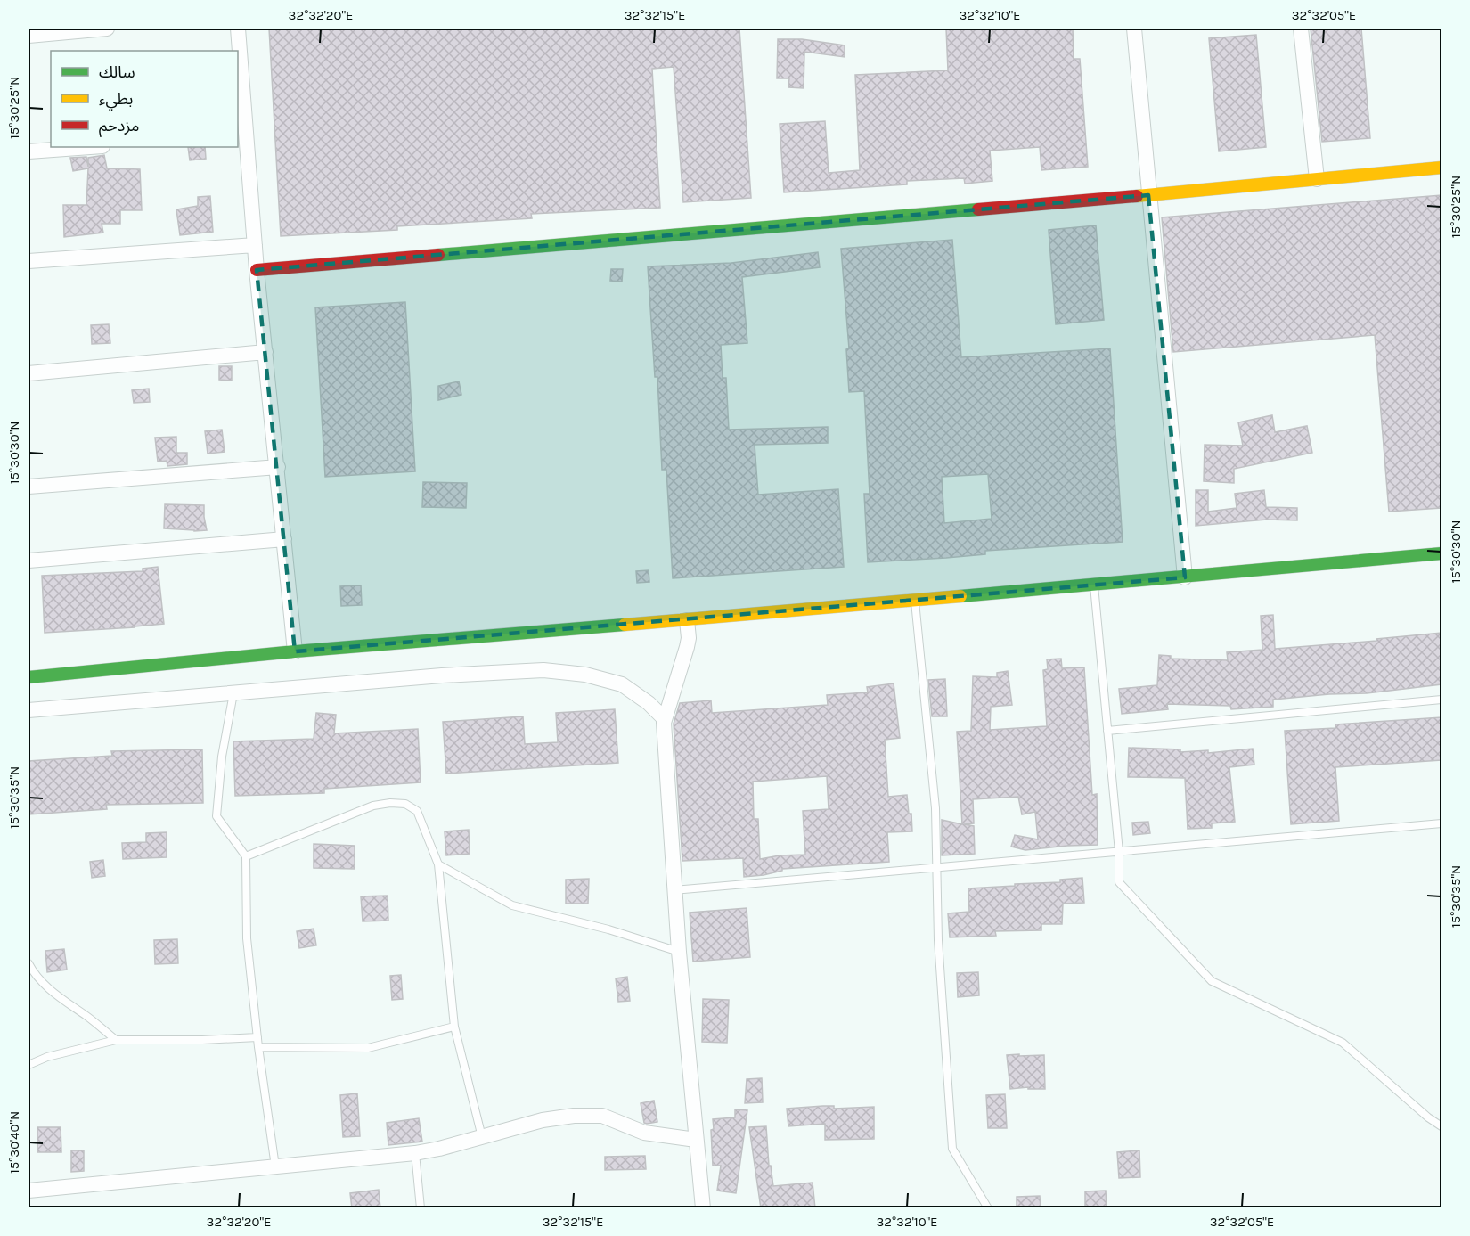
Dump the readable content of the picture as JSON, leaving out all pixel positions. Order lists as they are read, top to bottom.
{
  "legend": ["سالك", "بطيء", "مزدحم"],
  "coordinates": [
    "32°32'20\"E",
    "32°32'15\"E",
    "32°32'10\"E",
    "32°32'05\"E",
    "15°30'25\"N",
    "15°30'30\"N",
    "15°30'35\"N",
    "15°30'40\"N"
  ]
}
